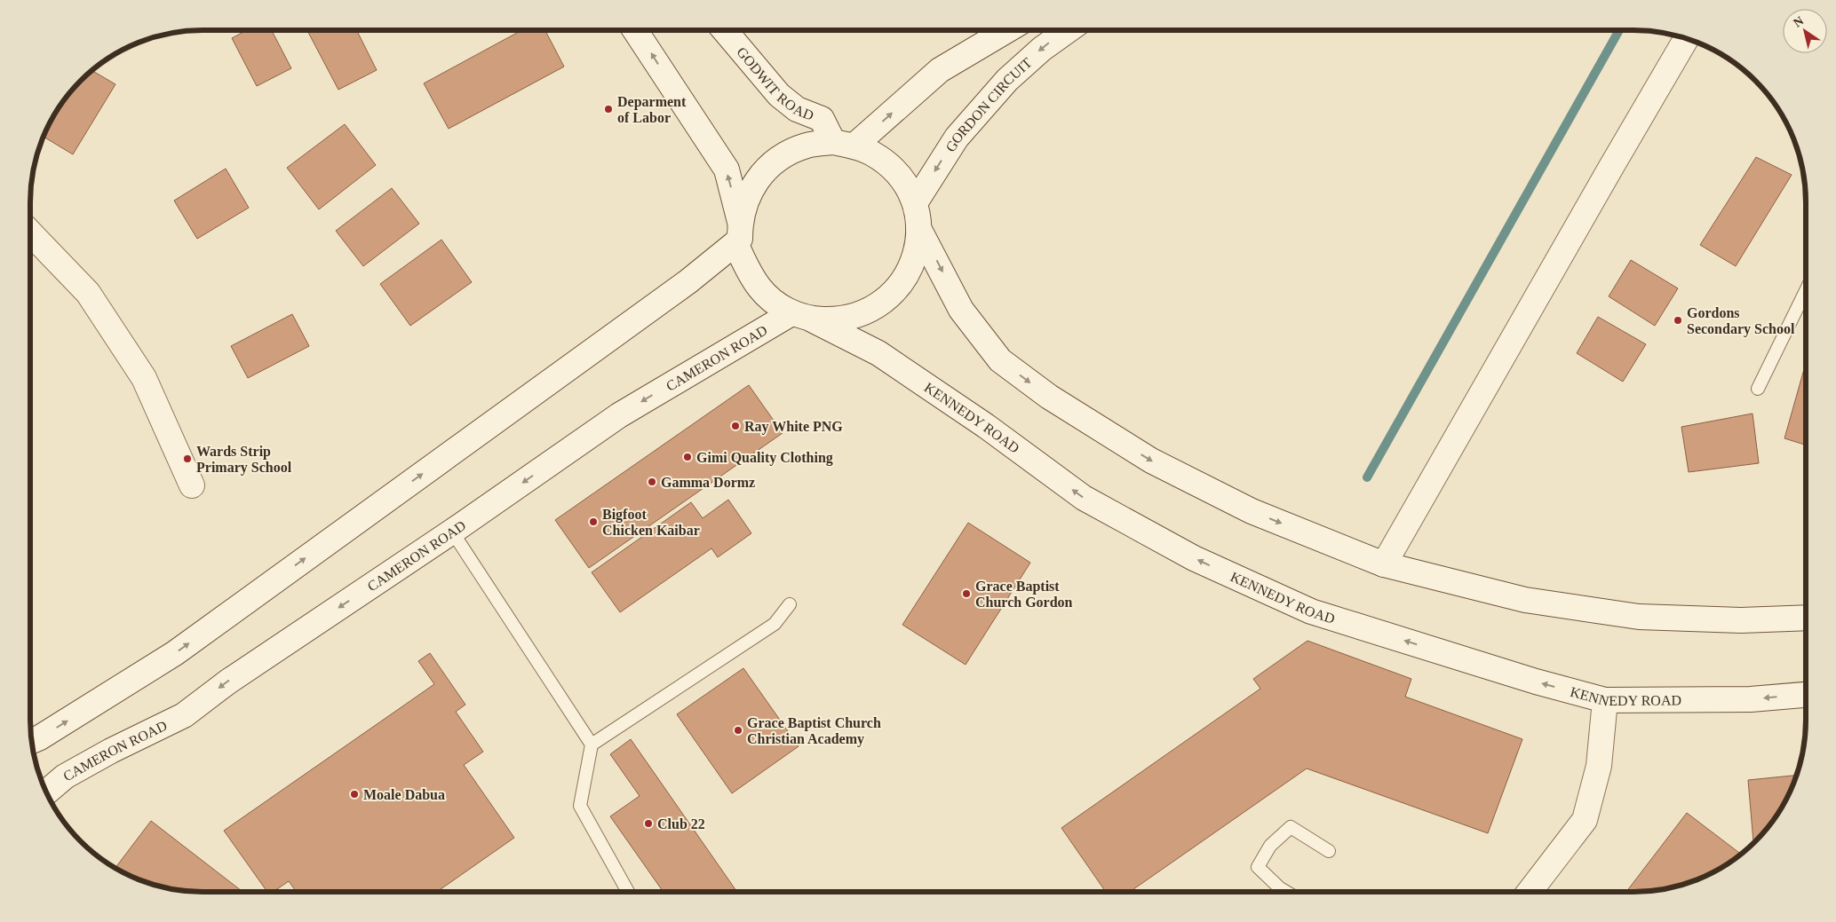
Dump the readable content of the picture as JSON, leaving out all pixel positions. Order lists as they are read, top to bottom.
{
  "streets": {
    "main road": [
      "GODWIT ROAD",
      "GORDON CIRCUIT",
      "CAMERON ROAD",
      "KENNEDY ROAD"
    ]
  },
  "crossings": [
    ["CAMERON ROAD", "KENNEDY ROAD"]
  ],
  "places": [
    "Deparment of Labor",
    "Gordons Secondary School",
    "Ray White PNG",
    "Gimi Quality Clothing",
    "Wards Strip Primary School",
    "Gamma Dormz",
    "Bigfoot Chicken Kaibar",
    "Grace Baptist Church Gordon",
    "Grace Baptist Church Christian Academy",
    "Moale Dabua",
    "Club 22"
  ],
  "north": "top left"
}
